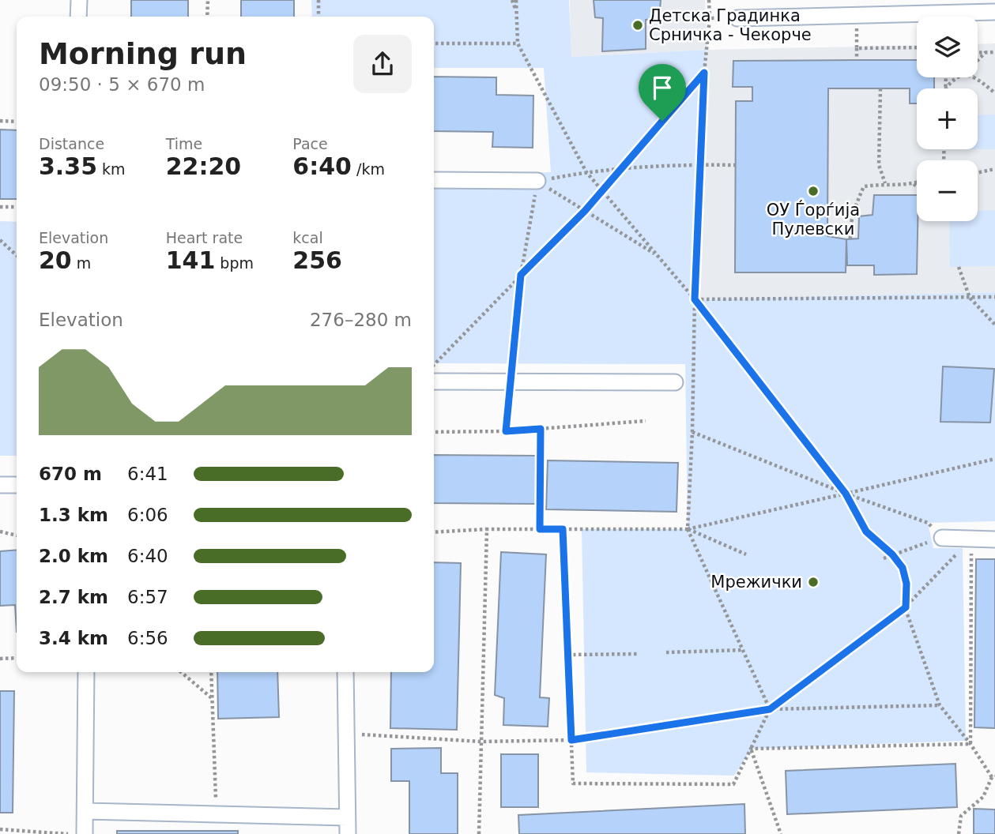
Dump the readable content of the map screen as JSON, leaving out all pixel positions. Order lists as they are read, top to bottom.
{
  "places": ["Детска Градинка Срничка - Чекорче", "ОУ Ѓорѓија Пулевски", "Мрежички"],
  "page": {
    "map_buttons": ["+", "−"],
    "heading": ["Morning run", "09:50 · 5 × 670 m"],
    "stats": [
      ["Distance", "3.35 km"],
      ["Time", "22:20"],
      ["Pace", "6:40 /km"],
      ["Elevation", "20 m"],
      ["Heart rate", "141 bpm"],
      ["kcal", "256"]
    ],
    "chart": ["Elevation", "276–280 m"],
    "list": [
      {
        "name": "670 m",
        "note": "6:41"
      },
      {
        "name": "1.3 km",
        "note": "6:06"
      },
      {
        "name": "2.0 km",
        "note": "6:40"
      },
      {
        "name": "2.7 km",
        "note": "6:57"
      },
      {
        "name": "3.4 km",
        "note": "6:56"
      }
    ]
  }
}
